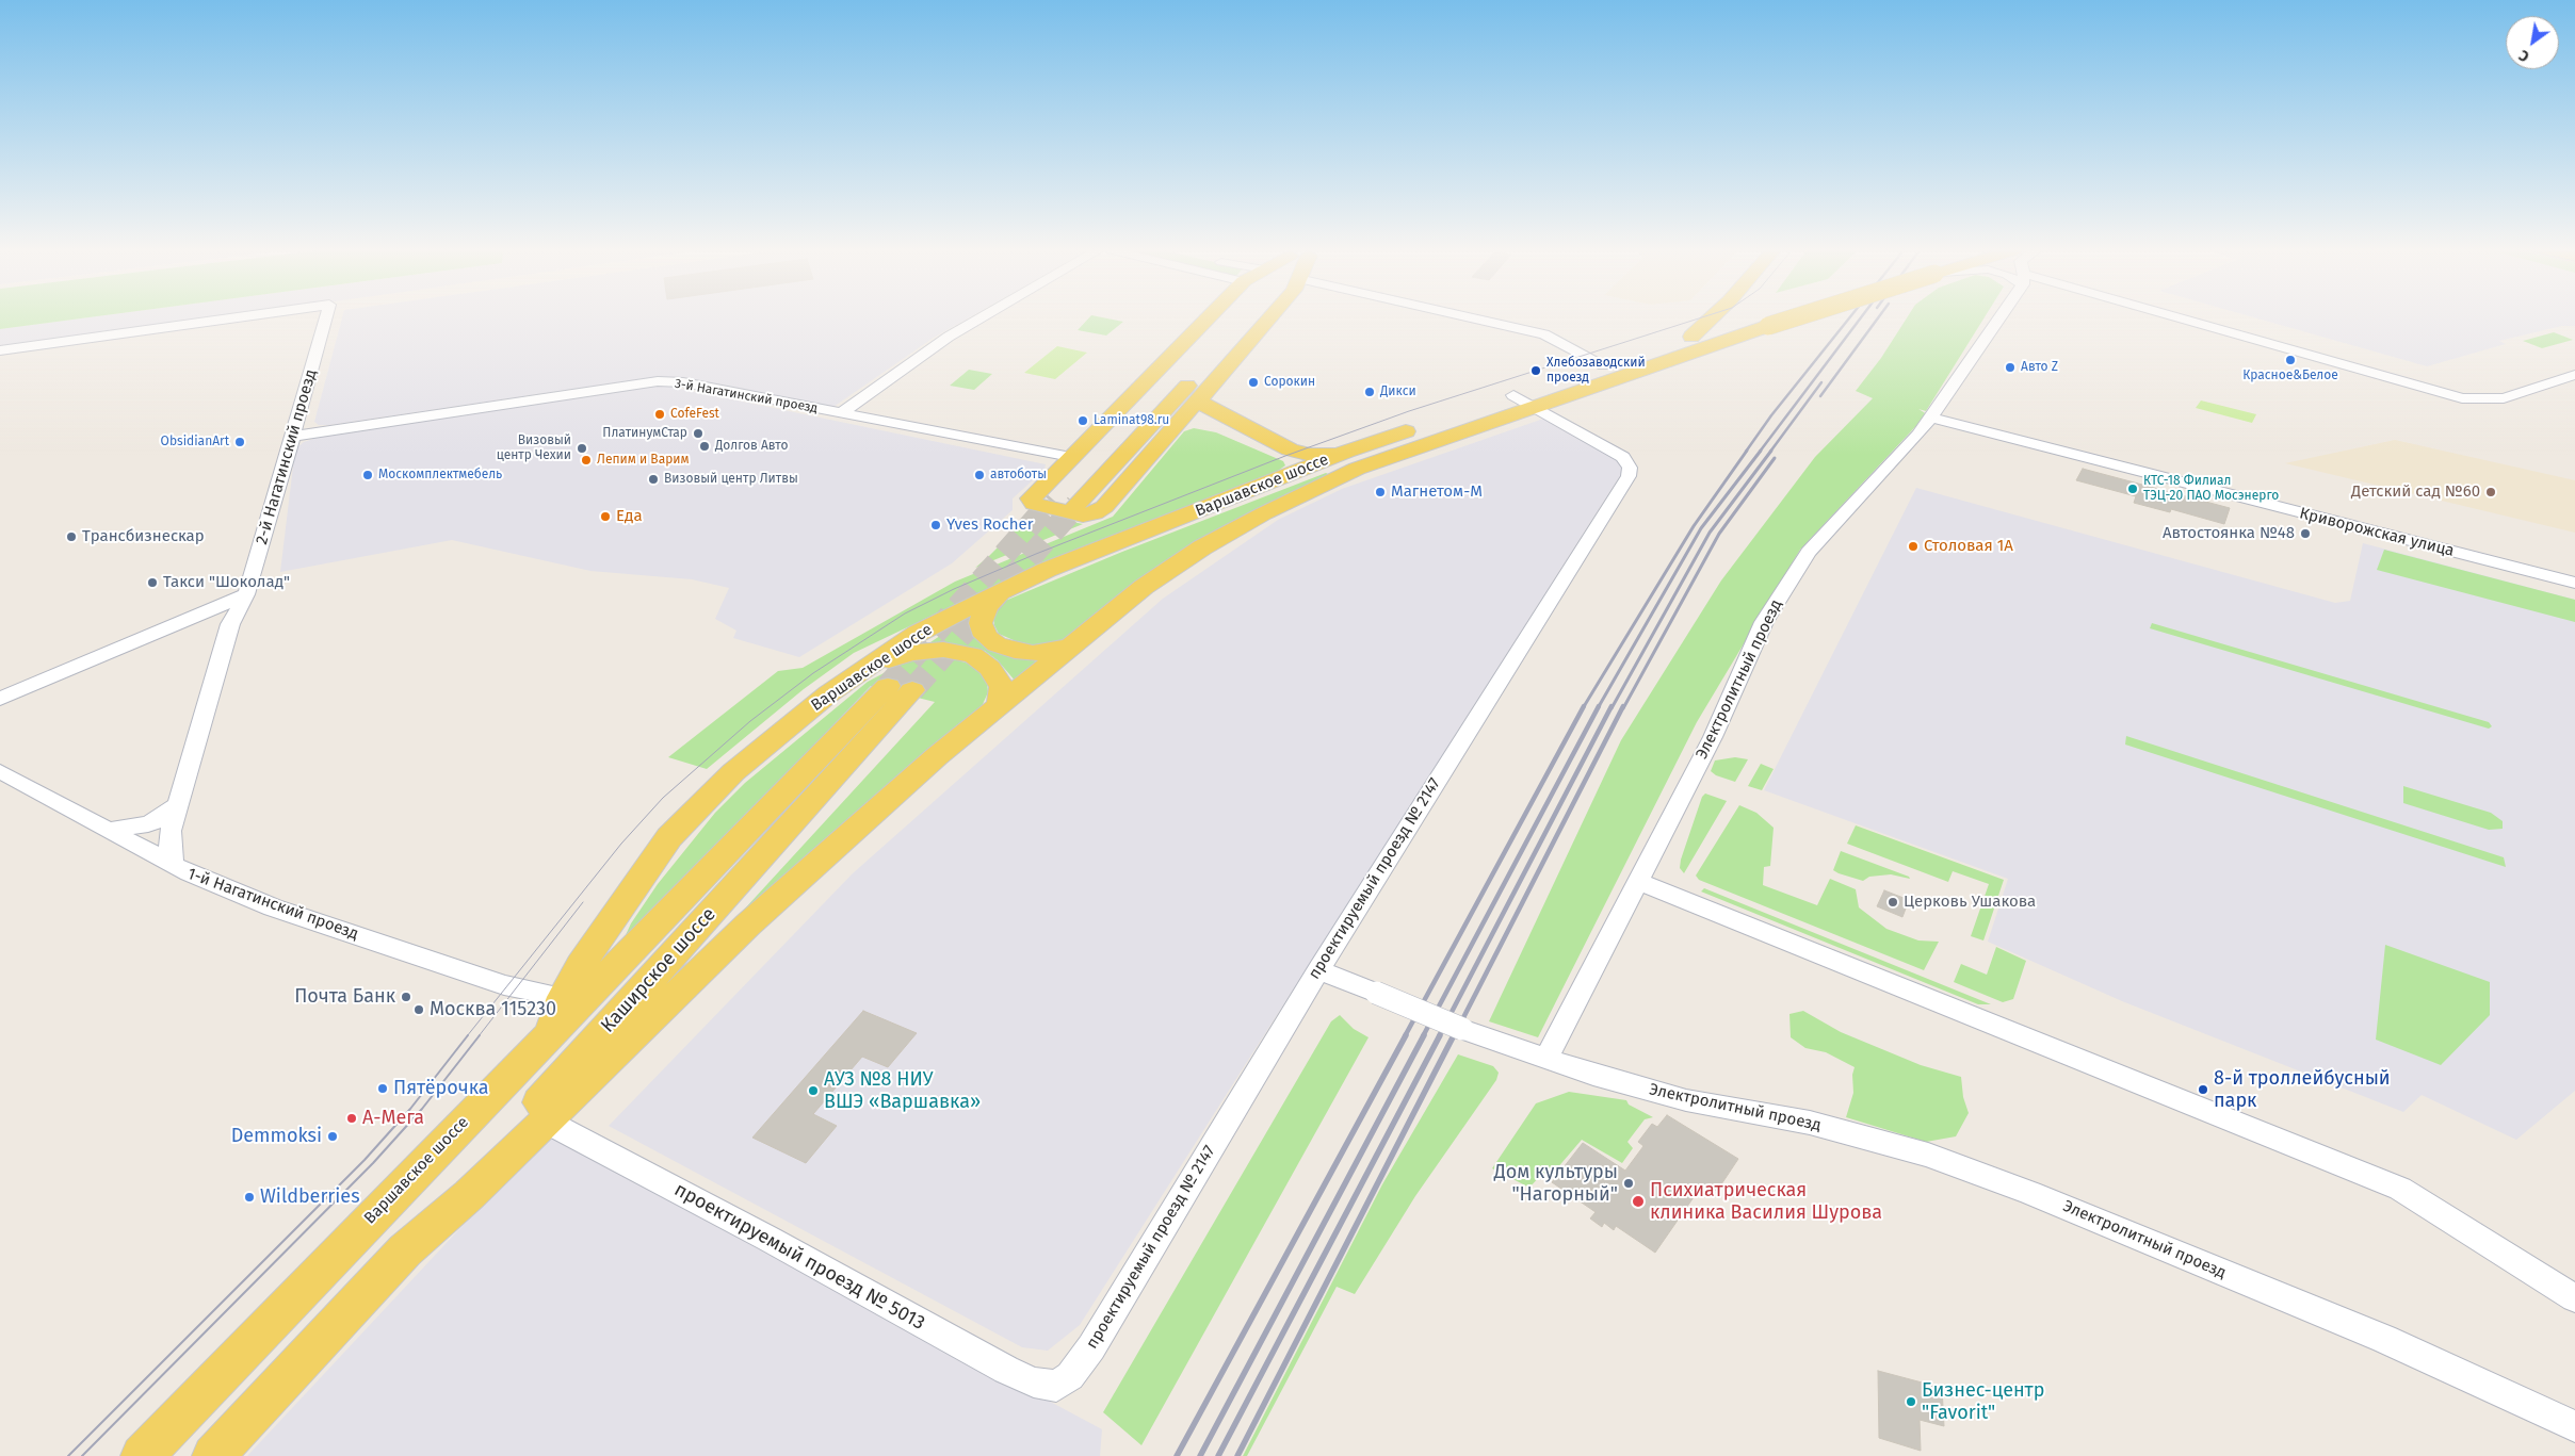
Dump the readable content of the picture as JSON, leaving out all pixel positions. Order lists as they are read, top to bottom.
{
  "streets": {
    "main road": ["Варшавское шоссе", "Каширское шоссе"],
    "street": [
      "3-й Нагатинский проезд",
      "2-й Нагатинский проезд",
      "Криворожская улица",
      "Электролитный проезд",
      "проектируемый проезд № 2147",
      "1-й Нагатинский проезд",
      "проектируемый проезд № 5013"
    ]
  },
  "crossings": [
    ["3-й Нагатинский проезд", "2-й Нагатинский проезд"],
    ["2-й Нагатинский проезд", "1-й Нагатинский проезд"],
    ["Варшавское шоссе", "проектируемый проезд № 2147"],
    ["Варшавское шоссе", "1-й Нагатинский проезд"],
    ["Варшавское шоссе", "Каширское шоссе"],
    ["Варшавское шоссе", "проектируемый проезд № 5013"],
    ["Криворожская улица", "Электролитный проезд"],
    ["проектируемый проезд № 2147", "проектируемый проезд № 5013"]
  ],
  "places": [
    "Красное&Белое",
    "Авто Z",
    "Хлебозаводский проезд",
    "Сорокин",
    "Дикси",
    "CofeFest",
    "Laminat98.ru",
    "ПлатинумСтар",
    "ObsidianArt",
    "Долгов Авто",
    "Визовый центр Чехии",
    "Лепим и Варим",
    "Москомплектмебель",
    "автоботы",
    "Визовый центр Литвы",
    "КТС-18 Филиал ТЭЦ-20 ПАО Мосэнерго",
    "Магнетом-М",
    "Детский сад №60",
    "Еда",
    "Yves Rocher",
    "Автостоянка №48",
    "Трансбизнескар",
    "Столовая 1А",
    "Такси \"Шоколад\"",
    "Церковь Ушакова",
    "Почта Банк",
    "Москва 115230",
    "Пятёрочка",
    "8-й троллейбусный парк",
    "АУЗ №8 НИУ ВШЭ «Варшавка»",
    "А-Мега",
    "Demmoksi",
    "Дом культуры \"Нагорный\"",
    "Wildberries",
    "Психиатрическая клиника Василия Шурова",
    "Бизнес-центр \"Favorit\""
  ],
  "north": "bottom left"
}
